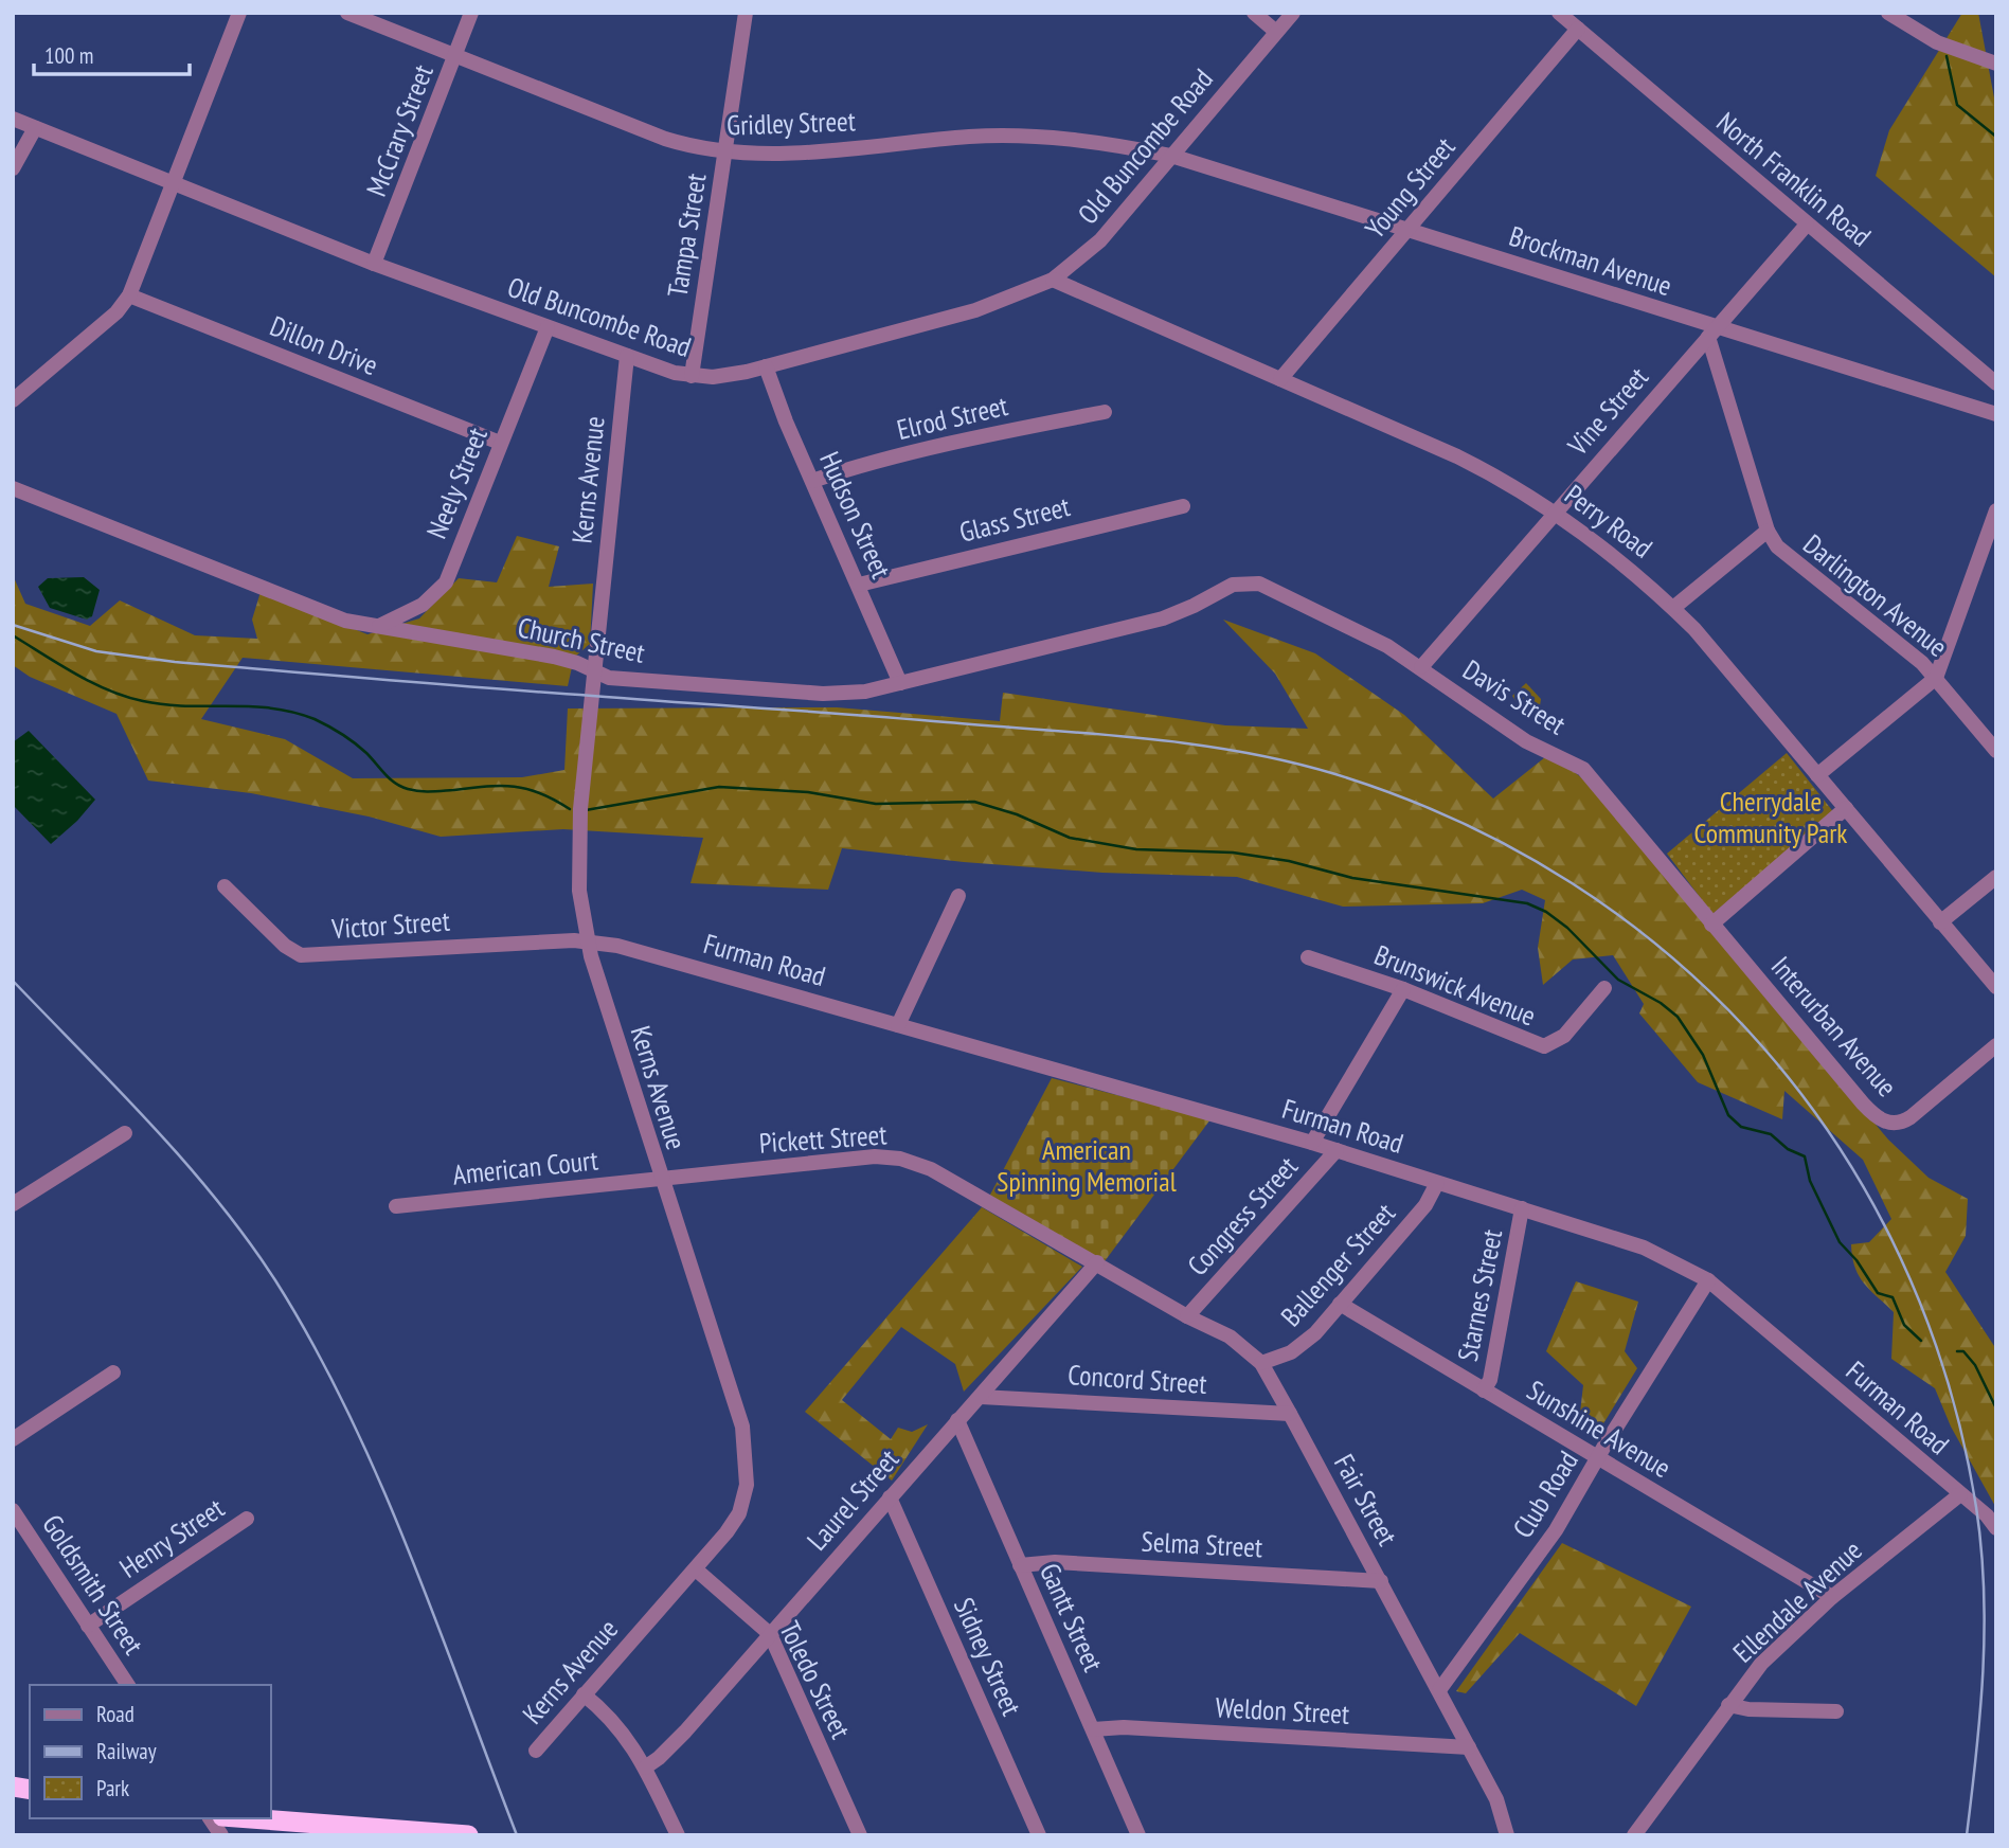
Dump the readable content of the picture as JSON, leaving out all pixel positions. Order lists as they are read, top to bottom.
{
  "streets": {
    "street": [
      "Gridley Street",
      "McCrary Street",
      "Old Buncombe Road",
      "North Franklin Road",
      "Young Street",
      "Tampa Street",
      "Brockman Avenue",
      "Dillon Drive",
      "Vine Street",
      "Elrod Street",
      "Kerns Avenue",
      "Neely Street",
      "Hudson Street",
      "Glass Street",
      "Perry Road",
      "Darlington Avenue",
      "Church Street",
      "Davis Street",
      "Victor Street",
      "Furman Road",
      "Brunswick Avenue",
      "Interurban Avenue",
      "Pickett Street",
      "American Court",
      "Congress Street",
      "Ballenger Street",
      "Starnes Street",
      "Concord Street",
      "Sunshine Avenue",
      "Club Road",
      "Laurel Street",
      "Fair Street",
      "Henry Street",
      "Selma Street",
      "Goldsmith Street",
      "Ellendale Avenue",
      "Gantt Street",
      "Sidney Street",
      "Toledo Street",
      "Weldon Street"
    ]
  },
  "crossings": [
    ["Gridley Street", "McCrary Street"],
    ["Gridley Street", "Old Buncombe Road"],
    ["Gridley Street", "Tampa Street"],
    ["Gridley Street", "Brockman Avenue"],
    ["McCrary Street", "Old Buncombe Road"],
    ["Old Buncombe Road", "Tampa Street"],
    ["Old Buncombe Road", "Brockman Avenue"],
    ["Old Buncombe Road", "Kerns Avenue"],
    ["Old Buncombe Road", "Neely Street"],
    ["Old Buncombe Road", "Hudson Street"],
    ["Old Buncombe Road", "Perry Road"],
    ["North Franklin Road", "Young Street"],
    ["North Franklin Road", "Vine Street"],
    ["Young Street", "Brockman Avenue"],
    ["Young Street", "Perry Road"],
    ["Brockman Avenue", "Vine Street"],
    ["Brockman Avenue", "Darlington Avenue"],
    ["Dillon Drive", "Neely Street"],
    ["Vine Street", "Perry Road"],
    ["Vine Street", "Darlington Avenue"],
    ["Vine Street", "Davis Street"],
    ["Elrod Street", "Hudson Street"],
    ["Kerns Avenue", "Church Street"],
    ["Kerns Avenue", "Victor Street"],
    ["Kerns Avenue", "Furman Road"],
    ["Kerns Avenue", "Pickett Street"],
    ["Kerns Avenue", "American Court"],
    ["Kerns Avenue", "Toledo Street"],
    ["Neely Street", "Church Street"],
    ["Hudson Street", "Glass Street"],
    ["Hudson Street", "Church Street"],
    ["Church Street", "Davis Street"],
    ["Davis Street", "Interurban Avenue"],
    ["Victor Street", "Furman Road"],
    ["Furman Road", "Congress Street"],
    ["Furman Road", "Ballenger Street"],
    ["Furman Road", "Starnes Street"],
    ["Furman Road", "Club Road"],
    ["Furman Road", "Ellendale Avenue"],
    ["Pickett Street", "American Court"],
    ["Pickett Street", "Laurel Street"],
    ["Pickett Street", "Fair Street"],
    ["Congress Street", "Fair Street"],
    ["Ballenger Street", "Sunshine Avenue"],
    ["Ballenger Street", "Fair Street"],
    ["Starnes Street", "Sunshine Avenue"],
    ["Concord Street", "Laurel Street"],
    ["Concord Street", "Fair Street"],
    ["Sunshine Avenue", "Club Road"],
    ["Sunshine Avenue", "Ellendale Avenue"],
    ["Club Road", "Fair Street"],
    ["Laurel Street", "Fair Street"],
    ["Laurel Street", "Gantt Street"],
    ["Laurel Street", "Sidney Street"],
    ["Laurel Street", "Toledo Street"],
    ["Fair Street", "Selma Street"],
    ["Fair Street", "Weldon Street"],
    ["Henry Street", "Goldsmith Street"],
    ["Selma Street", "Gantt Street"],
    ["Gantt Street", "Weldon Street"]
  ],
  "parks": ["Cherrydale Community Park", "American Spinning Memorial"],
  "legend": ["Road", "Railway", "Park"],
  "scale_bar": "100 m"
}
